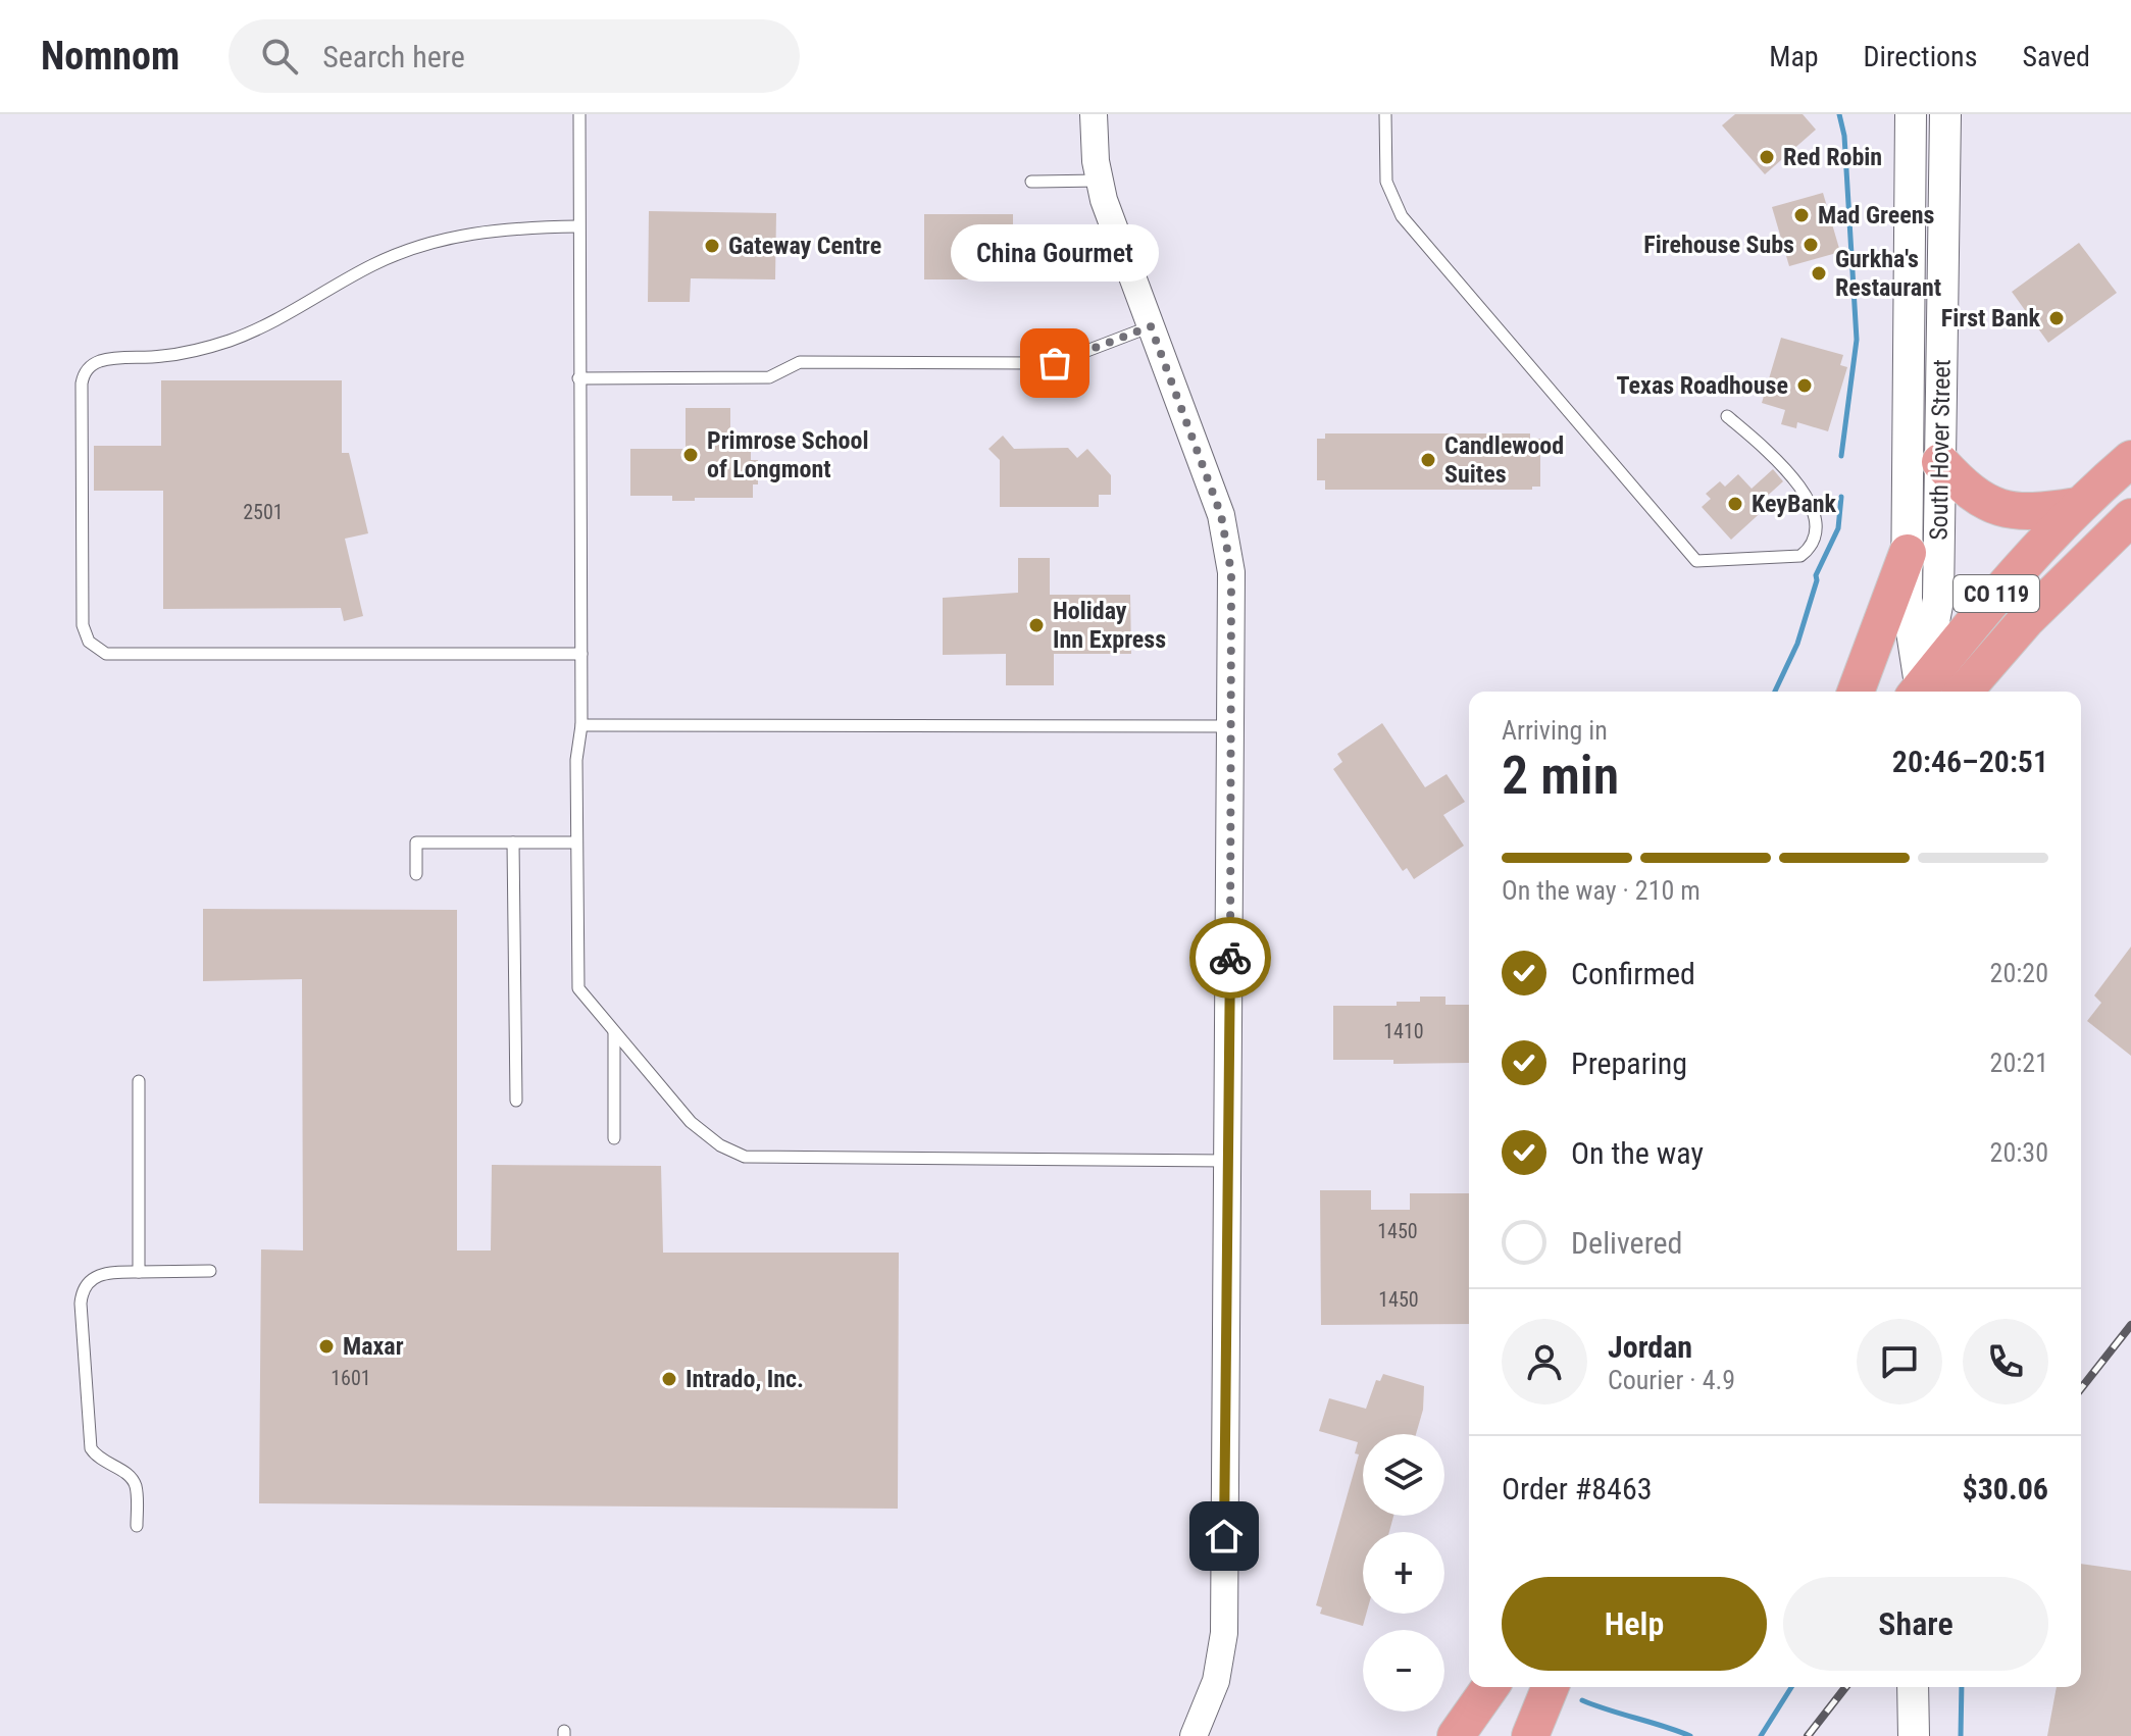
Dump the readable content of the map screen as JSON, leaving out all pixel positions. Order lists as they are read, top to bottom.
{
  "streets": {
    "highway": ["CO 119"],
    "main road": ["South Hover Street"]
  },
  "places": [
    "Red Robin",
    "Mad Greens",
    "Firehouse Subs",
    "Gateway Centre",
    "Gurkha's Restaurant",
    "First Bank",
    "China Gourmet",
    "Texas Roadhouse",
    "Primrose School of Longmont",
    "Candlewood Suites",
    "KeyBank",
    "Holiday Inn Express",
    "Maxar",
    "Intrado, Inc."
  ],
  "house_numbers": [
    "2501",
    "1410",
    "1450",
    "1450",
    "1601"
  ],
  "page": {
    "header": "Nomnom",
    "search": "Search here",
    "nav": ["Map", "Directions", "Saved"],
    "bubble": "China Gourmet",
    "heading": ["2 min", "Arriving in", "20:46–20:51"],
    "panel": [
      "Jordan",
      "Courier · 4.9",
      "Order #8463",
      "$30.06"
    ],
    "bar": "On the way · 210 m",
    "list": [
      ["Confirmed", "20:20"],
      ["Preparing", "20:21"],
      ["On the way", "20:30"],
      "Delivered"
    ],
    "map_buttons": ["+", "−"],
    "buttons": ["Help", "Share"]
  }
}
